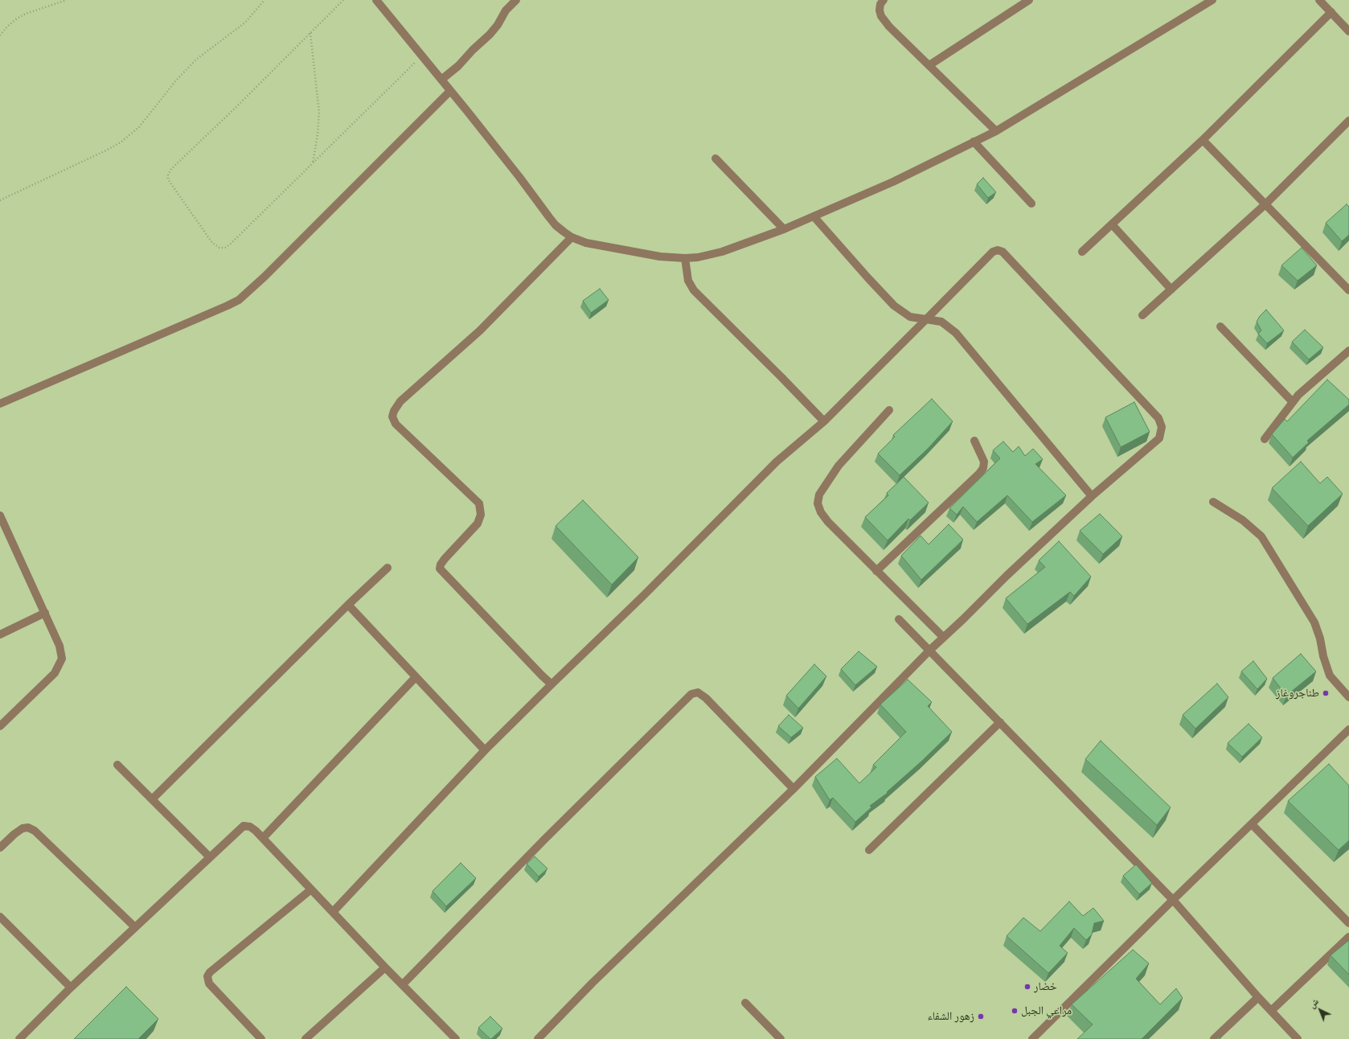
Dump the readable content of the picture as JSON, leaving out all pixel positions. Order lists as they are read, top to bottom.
{
  "places": [
    "طناجروغاز",
    "خضار",
    "مراعي الجبل",
    "زهور الشفاء"
  ],
  "north": "top left"
}
